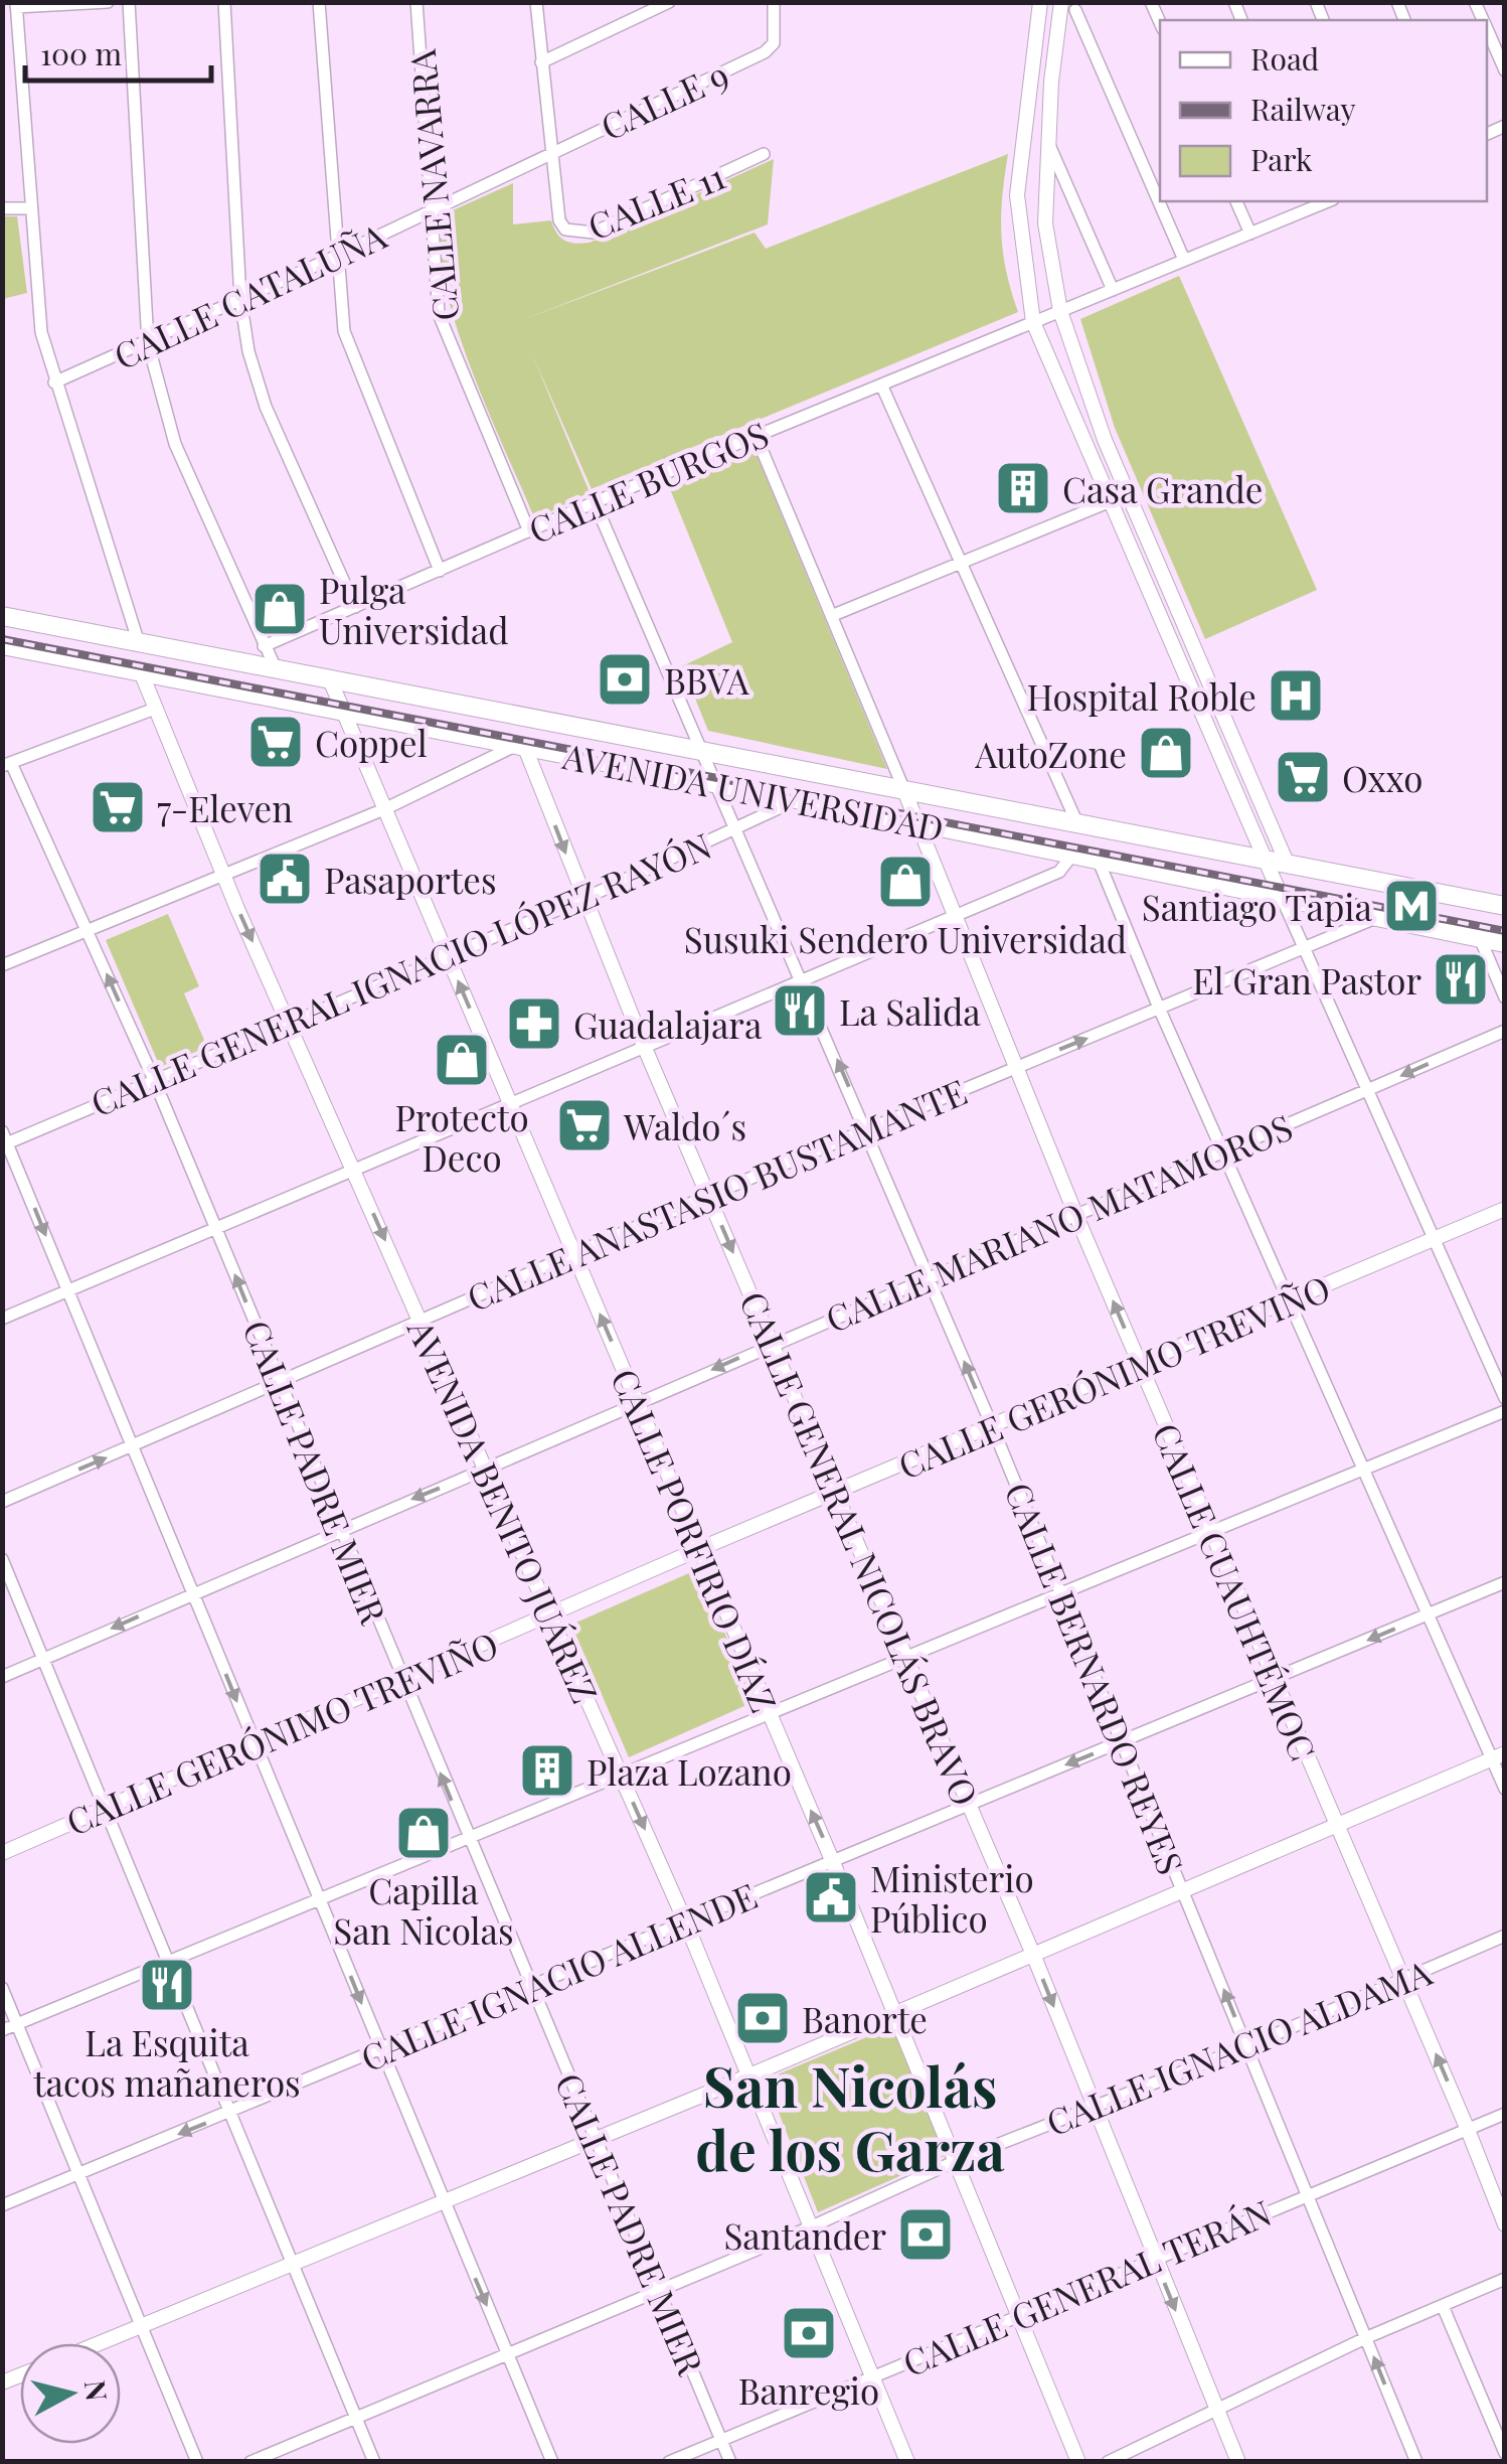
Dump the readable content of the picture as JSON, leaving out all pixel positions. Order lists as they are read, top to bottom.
{
  "streets": {
    "highway": ["AVENIDA UNIVERSIDAD"],
    "street": [
      "CALLE 9",
      "CALLE NAVARRA",
      "CALLE 11",
      "CALLE CATALUÑA",
      "CALLE BURGOS",
      "CALLE GENERAL IGNACIO LÓPEZ RAYÓN",
      "CALLE ANASTASIO BUSTAMANTE",
      "CALLE MARIANO MATAMOROS",
      "CALLE GERÓNIMO TREVIÑO",
      "CALLE PADRE MIER",
      "AVENIDA BENITO JUÁREZ",
      "CALLE PORFIRIO DÍAZ",
      "CALLE GENERAL NICOLÁS BRAVO",
      "CALLE CUAUHTÉMOC",
      "CALLE BERNARDO REYES",
      "CALLE IGNACIO ALLENDE",
      "CALLE IGNACIO ALDAMA",
      "CALLE GENERAL TERÁN"
    ]
  },
  "crossings": [
    ["CALLE 9", "CALLE 11"],
    ["CALLE 9", "CALLE CATALUÑA"],
    ["CALLE NAVARRA", "CALLE CATALUÑA"],
    ["CALLE NAVARRA", "CALLE BURGOS"],
    ["CALLE 11", "CALLE CATALUÑA"],
    ["CALLE BURGOS", "CALLE BERNARDO REYES"],
    ["AVENIDA UNIVERSIDAD", "CALLE GENERAL IGNACIO LÓPEZ RAYÓN"],
    ["AVENIDA UNIVERSIDAD", "CALLE ANASTASIO BUSTAMANTE"],
    ["AVENIDA UNIVERSIDAD", "AVENIDA BENITO JUÁREZ"],
    ["AVENIDA UNIVERSIDAD", "CALLE PORFIRIO DÍAZ"],
    ["AVENIDA UNIVERSIDAD", "CALLE GENERAL NICOLÁS BRAVO"],
    ["AVENIDA UNIVERSIDAD", "CALLE CUAUHTÉMOC"],
    ["AVENIDA UNIVERSIDAD", "CALLE BERNARDO REYES"],
    ["CALLE GENERAL IGNACIO LÓPEZ RAYÓN", "CALLE PADRE MIER"],
    ["CALLE GENERAL IGNACIO LÓPEZ RAYÓN", "AVENIDA BENITO JUÁREZ"],
    ["CALLE GENERAL IGNACIO LÓPEZ RAYÓN", "CALLE PORFIRIO DÍAZ"],
    ["CALLE GENERAL IGNACIO LÓPEZ RAYÓN", "CALLE GENERAL NICOLÁS BRAVO"],
    ["CALLE GENERAL IGNACIO LÓPEZ RAYÓN", "CALLE BERNARDO REYES"],
    ["CALLE ANASTASIO BUSTAMANTE", "CALLE PADRE MIER"],
    ["CALLE ANASTASIO BUSTAMANTE", "AVENIDA BENITO JUÁREZ"],
    ["CALLE ANASTASIO BUSTAMANTE", "CALLE PORFIRIO DÍAZ"],
    ["CALLE ANASTASIO BUSTAMANTE", "CALLE GENERAL NICOLÁS BRAVO"],
    ["CALLE ANASTASIO BUSTAMANTE", "CALLE CUAUHTÉMOC"],
    ["CALLE ANASTASIO BUSTAMANTE", "CALLE BERNARDO REYES"],
    ["CALLE MARIANO MATAMOROS", "CALLE PADRE MIER"],
    ["CALLE MARIANO MATAMOROS", "AVENIDA BENITO JUÁREZ"],
    ["CALLE MARIANO MATAMOROS", "CALLE PORFIRIO DÍAZ"],
    ["CALLE MARIANO MATAMOROS", "CALLE GENERAL NICOLÁS BRAVO"],
    ["CALLE MARIANO MATAMOROS", "CALLE CUAUHTÉMOC"],
    ["CALLE MARIANO MATAMOROS", "CALLE BERNARDO REYES"],
    ["CALLE GERÓNIMO TREVIÑO", "CALLE PADRE MIER"],
    ["CALLE GERÓNIMO TREVIÑO", "AVENIDA BENITO JUÁREZ"],
    ["CALLE GERÓNIMO TREVIÑO", "CALLE PORFIRIO DÍAZ"],
    ["CALLE GERÓNIMO TREVIÑO", "CALLE GENERAL NICOLÁS BRAVO"],
    ["CALLE GERÓNIMO TREVIÑO", "CALLE CUAUHTÉMOC"],
    ["CALLE GERÓNIMO TREVIÑO", "CALLE BERNARDO REYES"],
    ["CALLE PADRE MIER", "CALLE IGNACIO ALLENDE"],
    ["CALLE PADRE MIER", "CALLE IGNACIO ALDAMA"],
    ["CALLE PADRE MIER", "CALLE GENERAL TERÁN"],
    ["AVENIDA BENITO JUÁREZ", "CALLE IGNACIO ALLENDE"],
    ["AVENIDA BENITO JUÁREZ", "CALLE IGNACIO ALDAMA"],
    ["AVENIDA BENITO JUÁREZ", "CALLE GENERAL TERÁN"],
    ["CALLE PORFIRIO DÍAZ", "CALLE IGNACIO ALLENDE"],
    ["CALLE PORFIRIO DÍAZ", "CALLE IGNACIO ALDAMA"],
    ["CALLE PORFIRIO DÍAZ", "CALLE GENERAL TERÁN"],
    ["CALLE GENERAL NICOLÁS BRAVO", "CALLE IGNACIO ALLENDE"],
    ["CALLE GENERAL NICOLÁS BRAVO", "CALLE IGNACIO ALDAMA"],
    ["CALLE GENERAL NICOLÁS BRAVO", "CALLE GENERAL TERÁN"],
    ["CALLE CUAUHTÉMOC", "CALLE IGNACIO ALLENDE"],
    ["CALLE CUAUHTÉMOC", "CALLE IGNACIO ALDAMA"],
    ["CALLE CUAUHTÉMOC", "CALLE GENERAL TERÁN"],
    ["CALLE BERNARDO REYES", "CALLE IGNACIO ALLENDE"],
    ["CALLE BERNARDO REYES", "CALLE IGNACIO ALDAMA"],
    ["CALLE BERNARDO REYES", "CALLE GENERAL TERÁN"]
  ],
  "one_way": ["CALLE MARIANO MATAMOROS", "CALLE GENERAL NICOLÁS BRAVO"],
  "districts": ["San Nicolás de los Garza"],
  "places": {
    "building": ["Casa Grande", "Plaza Lozano"],
    "shop": [
      "Pulga Universidad",
      "AutoZone",
      "Susuki Sendero Universidad",
      "Protecto Deco",
      "Capilla San Nicolas"
    ],
    "bank": [
      "BBVA",
      "Banorte",
      "Santander",
      "Banregio"
    ],
    "hospital": ["Hospital Roble"],
    "supermarket": [
      "Coppel",
      "Oxxo",
      "7-Eleven",
      "Waldo´s"
    ],
    "public building": ["Pasaportes", "Ministerio Público"],
    "metro station": ["Santiago Tapia"],
    "restaurant": ["El Gran Pastor", "La Salida", "La Esquita tacos mañaneros"],
    "pharmacy": ["Guadalajara"]
  },
  "legend": ["Road", "Railway", "Park"],
  "scale_bar": "100 m",
  "north": "right"
}
